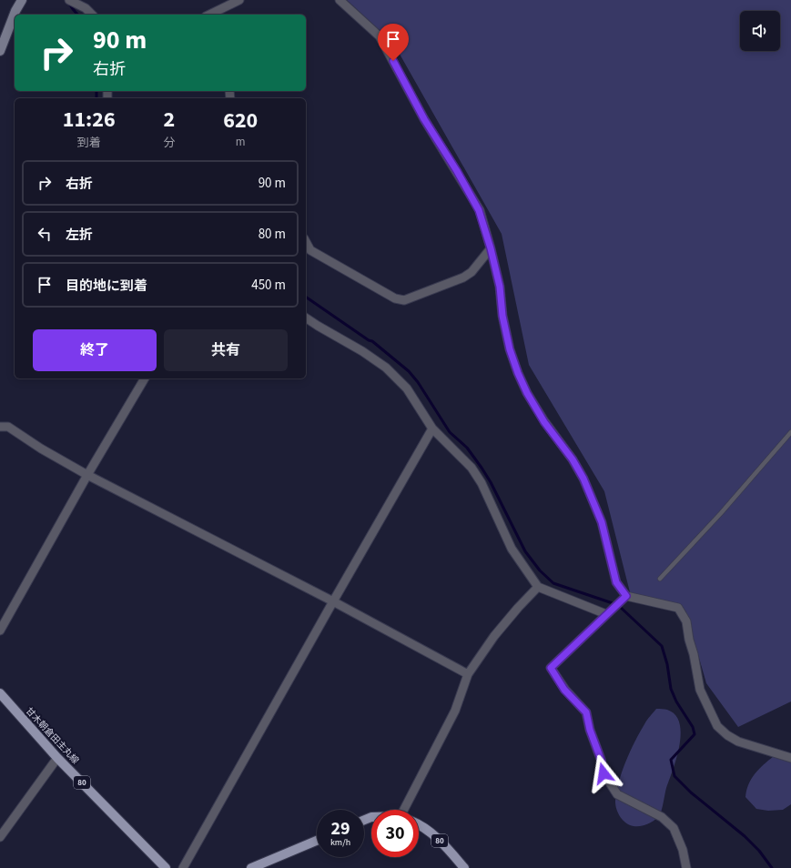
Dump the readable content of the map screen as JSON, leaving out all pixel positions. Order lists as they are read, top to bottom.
{
  "streets": {
    "main road": ["甘木朝倉田主丸線", "80"]
  },
  "page": {
    "turn": ["90 m", "右折"],
    "eta": [
      "11:26",
      "到着",
      "2",
      "分",
      "620",
      "m"
    ],
    "list": [
      {
        "name": "右折",
        "value": "90 m"
      },
      {
        "name": "左折",
        "value": "80 m"
      },
      {
        "name": "目的地に到着",
        "value": "450 m"
      }
    ],
    "buttons": ["終了", "共有"],
    "speed": "29 km/h",
    "limit": "30"
  }
}
